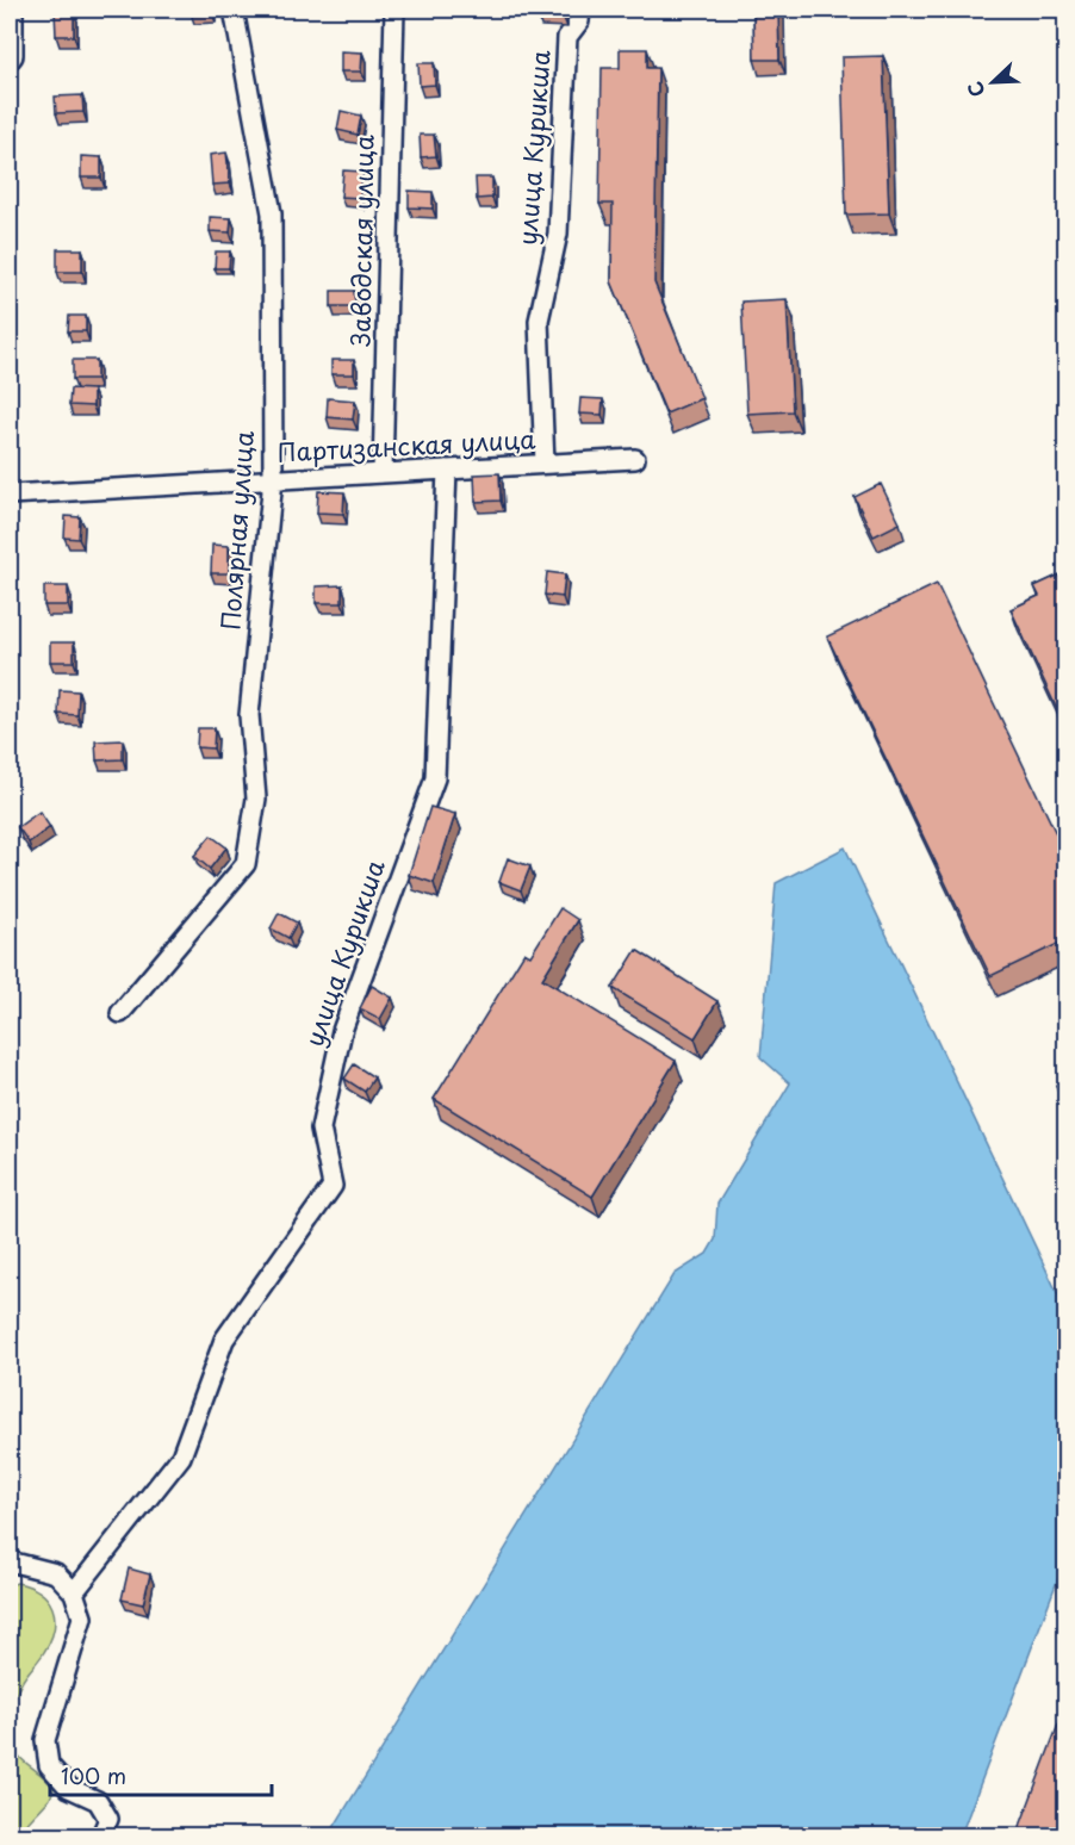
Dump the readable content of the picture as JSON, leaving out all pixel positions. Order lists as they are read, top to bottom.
{
  "streets": {
    "street": [
      "улица Курикша",
      "Заводская улица",
      "Партизанская улица",
      "Полярная улица"
    ]
  },
  "crossings": [
    ["улица Курикша", "Партизанская улица"],
    ["Заводская улица", "Партизанская улица"],
    ["Партизанская улица", "Полярная улица"]
  ],
  "scale_bar": "100 m",
  "north": "bottom left"
}
